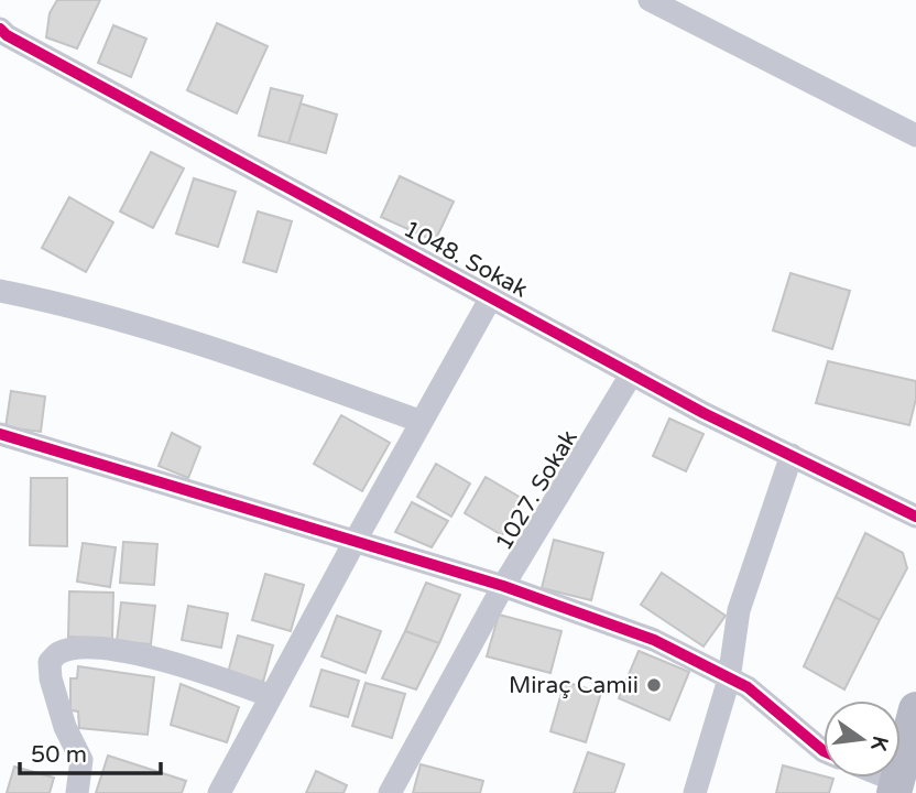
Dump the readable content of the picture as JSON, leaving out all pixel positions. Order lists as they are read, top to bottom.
{
  "streets": {
    "street": ["1048. Sokak", "1027. Sokak"]
  },
  "crossings": [
    ["1048. Sokak", "1027. Sokak"]
  ],
  "places": ["Miraç Camii"],
  "scale_bar": "50 m",
  "north": "right"
}
